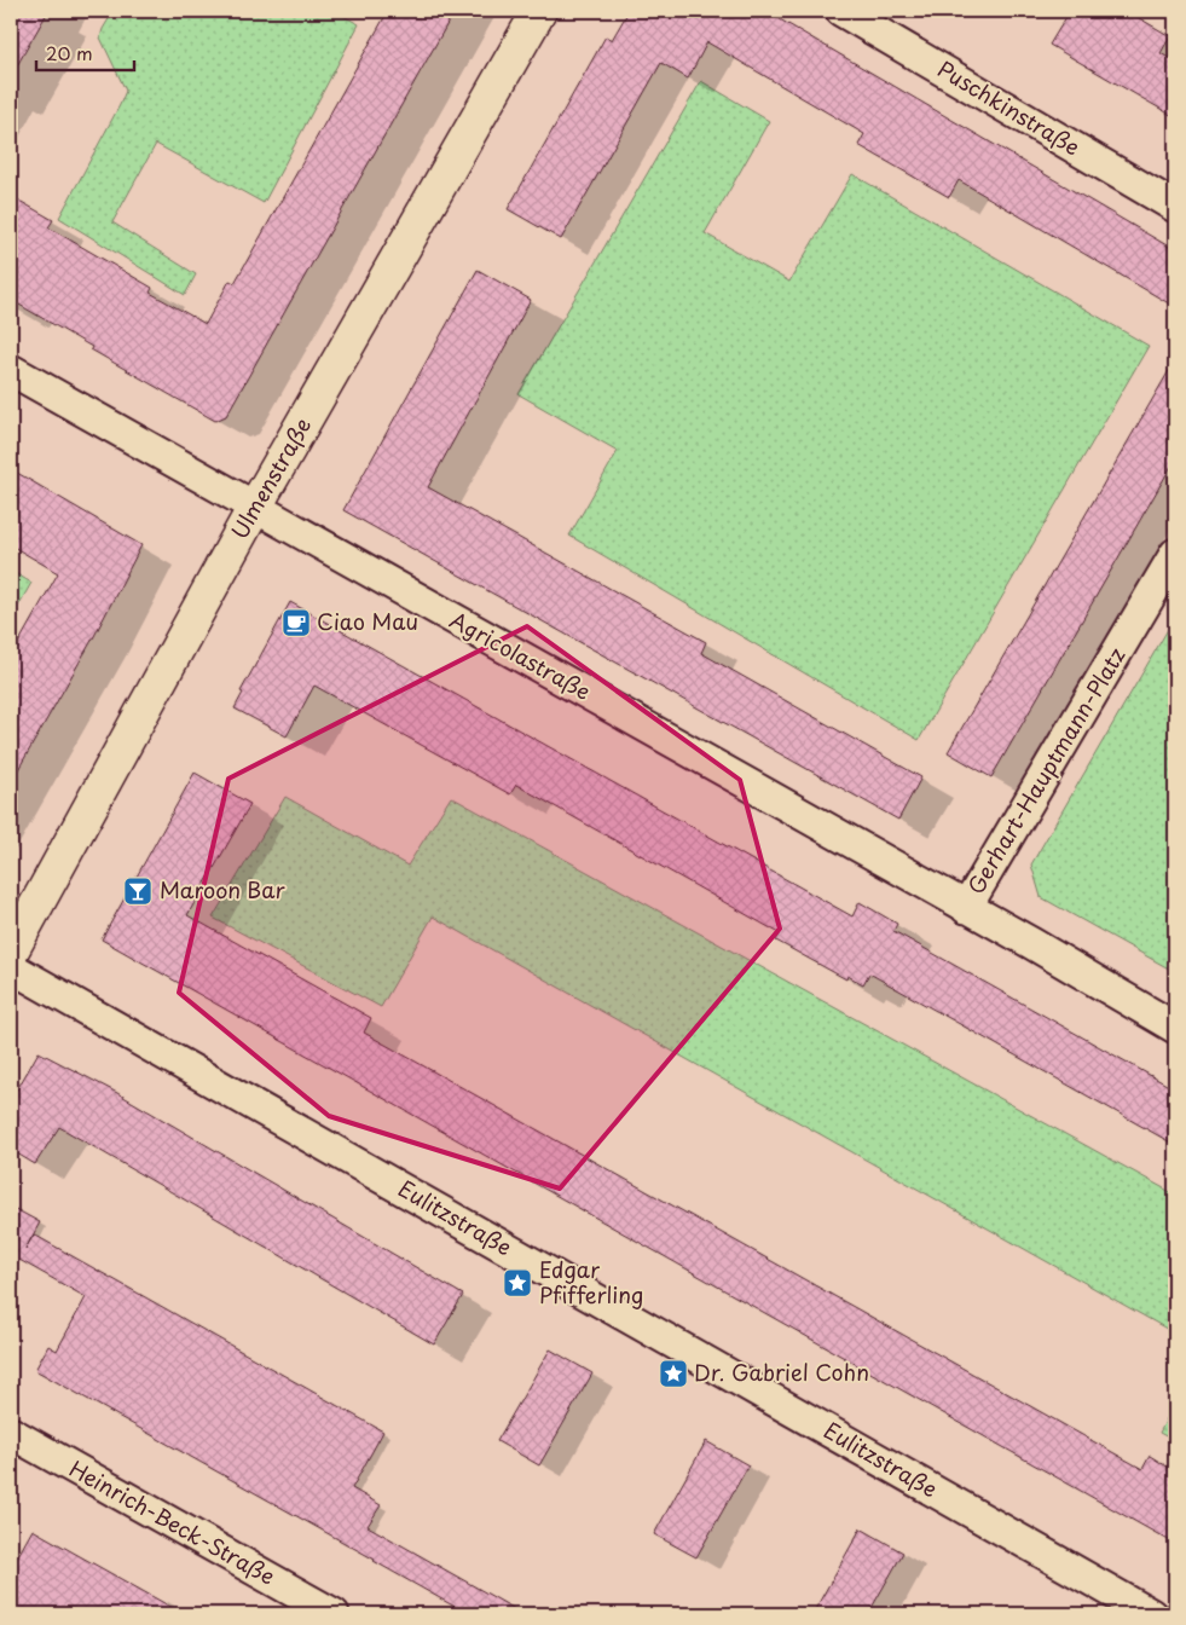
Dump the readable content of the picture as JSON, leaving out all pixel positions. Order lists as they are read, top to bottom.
{
  "streets": {
    "street": [
      "Puschkinstraße",
      "Ulmenstraße",
      "Agricolastraße",
      "Gerhart-Hauptmann-Platz",
      "Eulitzstraße",
      "Heinrich-Beck-Straße"
    ]
  },
  "crossings": [
    ["Ulmenstraße", "Agricolastraße"],
    ["Agricolastraße", "Gerhart-Hauptmann-Platz"]
  ],
  "places": {
    "cafe": ["Ciao Mau"],
    "bar": ["Maroon Bar"],
    "place": ["Edgar Pfifferling", "Dr. Gabriel Cohn"]
  },
  "scale_bar": "20 m"
}
